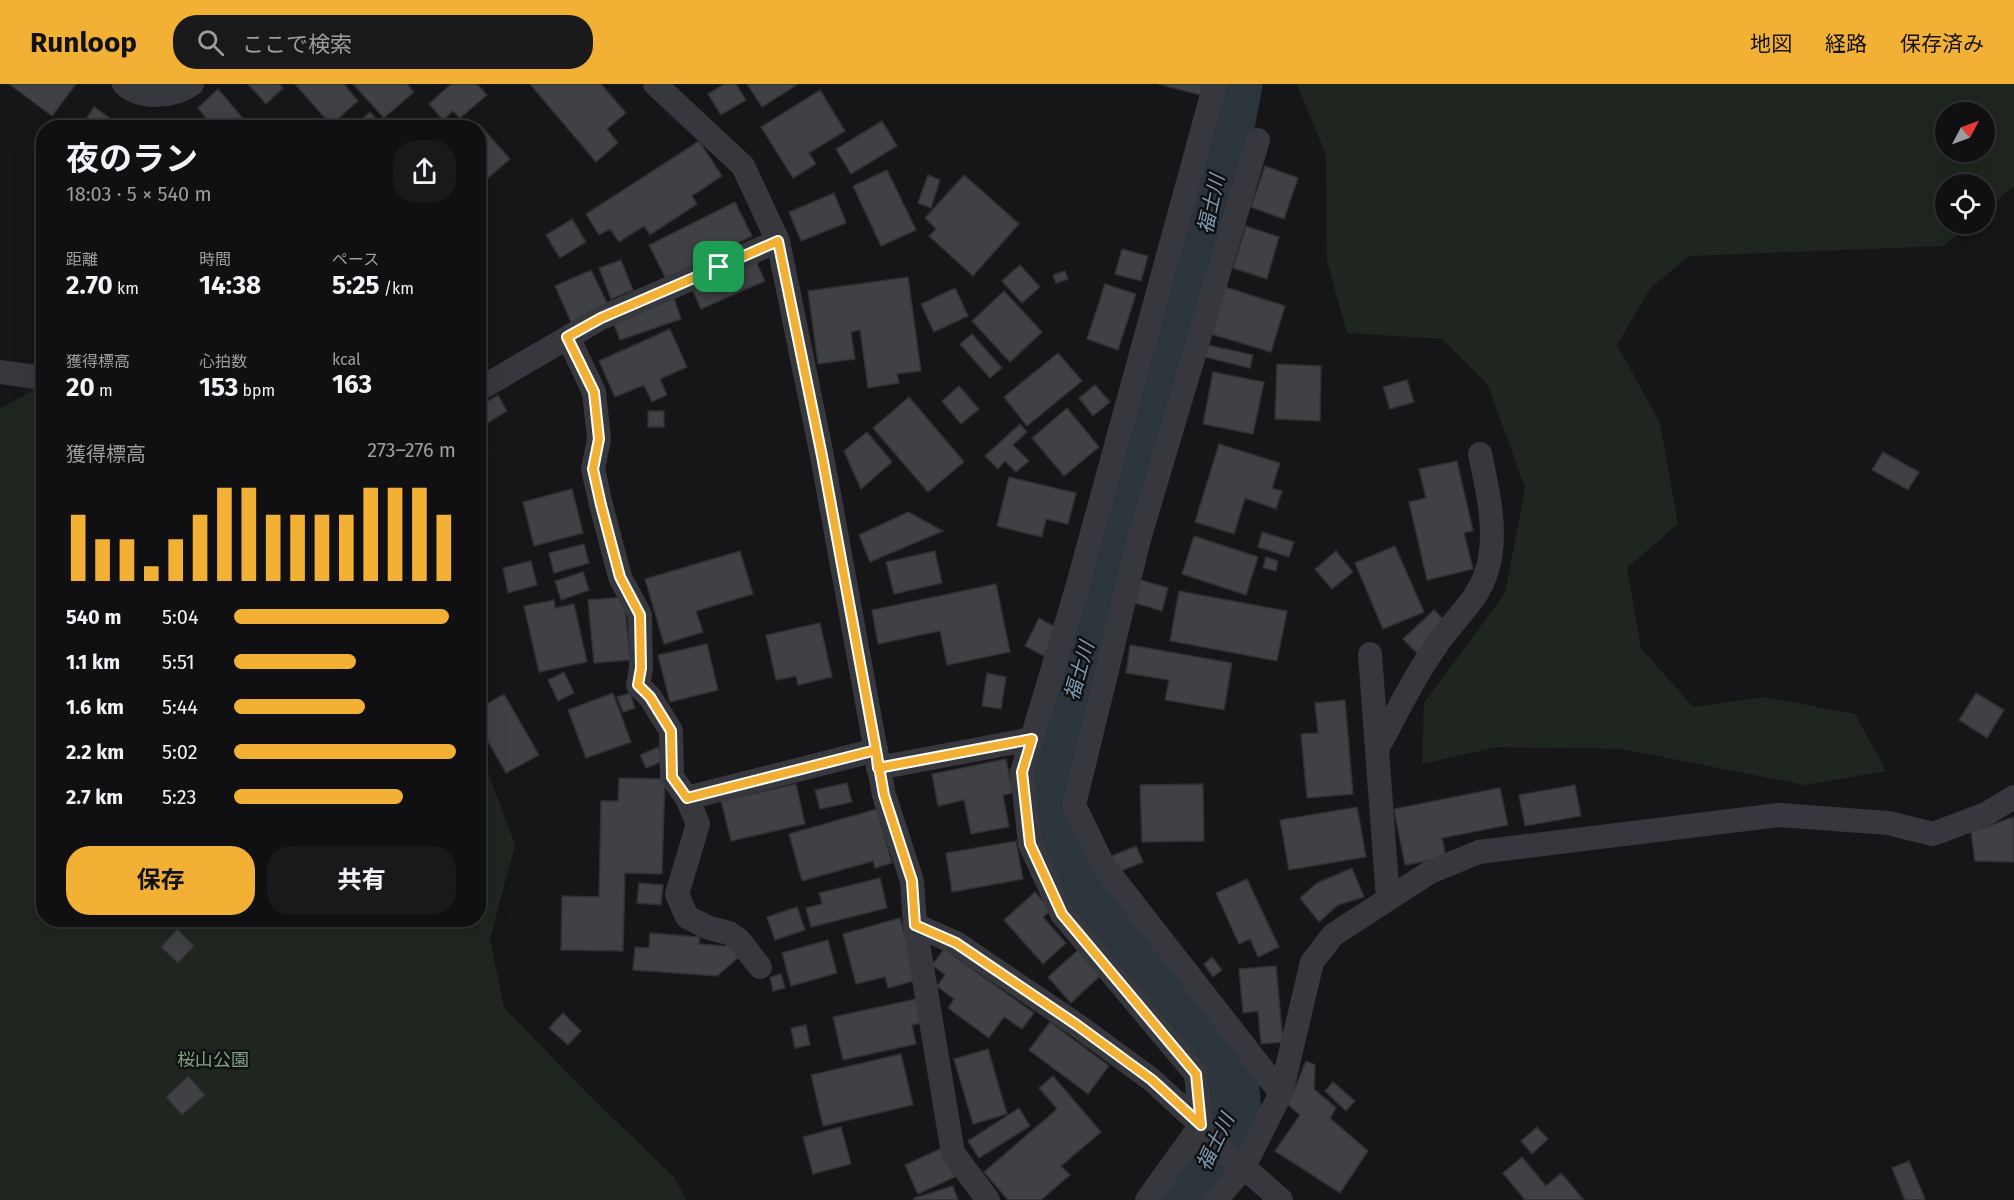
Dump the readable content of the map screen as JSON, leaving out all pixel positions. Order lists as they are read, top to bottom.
{
  "water": ["福士川"],
  "parks": ["桜山公園"],
  "north": "top right",
  "page": {
    "header": "Runloop",
    "search": "ここで検索",
    "nav": ["地図", "経路", "保存済み"],
    "heading": ["夜のラン", "18:03 · 5 × 540 m"],
    "stats": [
      ["距離", "2.70 km"],
      ["時間", "14:38"],
      ["ペース", "5:25 /km"],
      ["獲得標高", "20 m"],
      ["心拍数", "153 bpm"],
      ["kcal", "163"]
    ],
    "chart": ["獲得標高", "273–276 m"],
    "list": [
      {
        "name": "540 m",
        "note": "5:04"
      },
      {
        "name": "1.1 km",
        "note": "5:51"
      },
      {
        "name": "1.6 km",
        "note": "5:44"
      },
      {
        "name": "2.2 km",
        "note": "5:02"
      },
      {
        "name": "2.7 km",
        "note": "5:23"
      }
    ],
    "buttons": ["保存", "共有"]
  }
}
